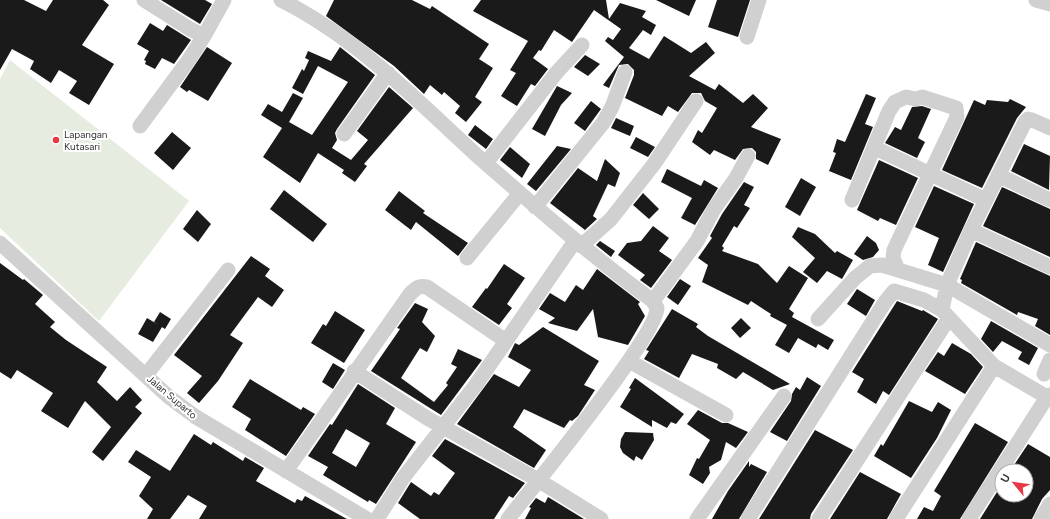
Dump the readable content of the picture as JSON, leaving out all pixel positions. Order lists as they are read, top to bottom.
{
  "streets": {
    "street": ["Jalan Suparto"]
  },
  "places": ["Lapangan Kutasari"],
  "north": "top left"
}
